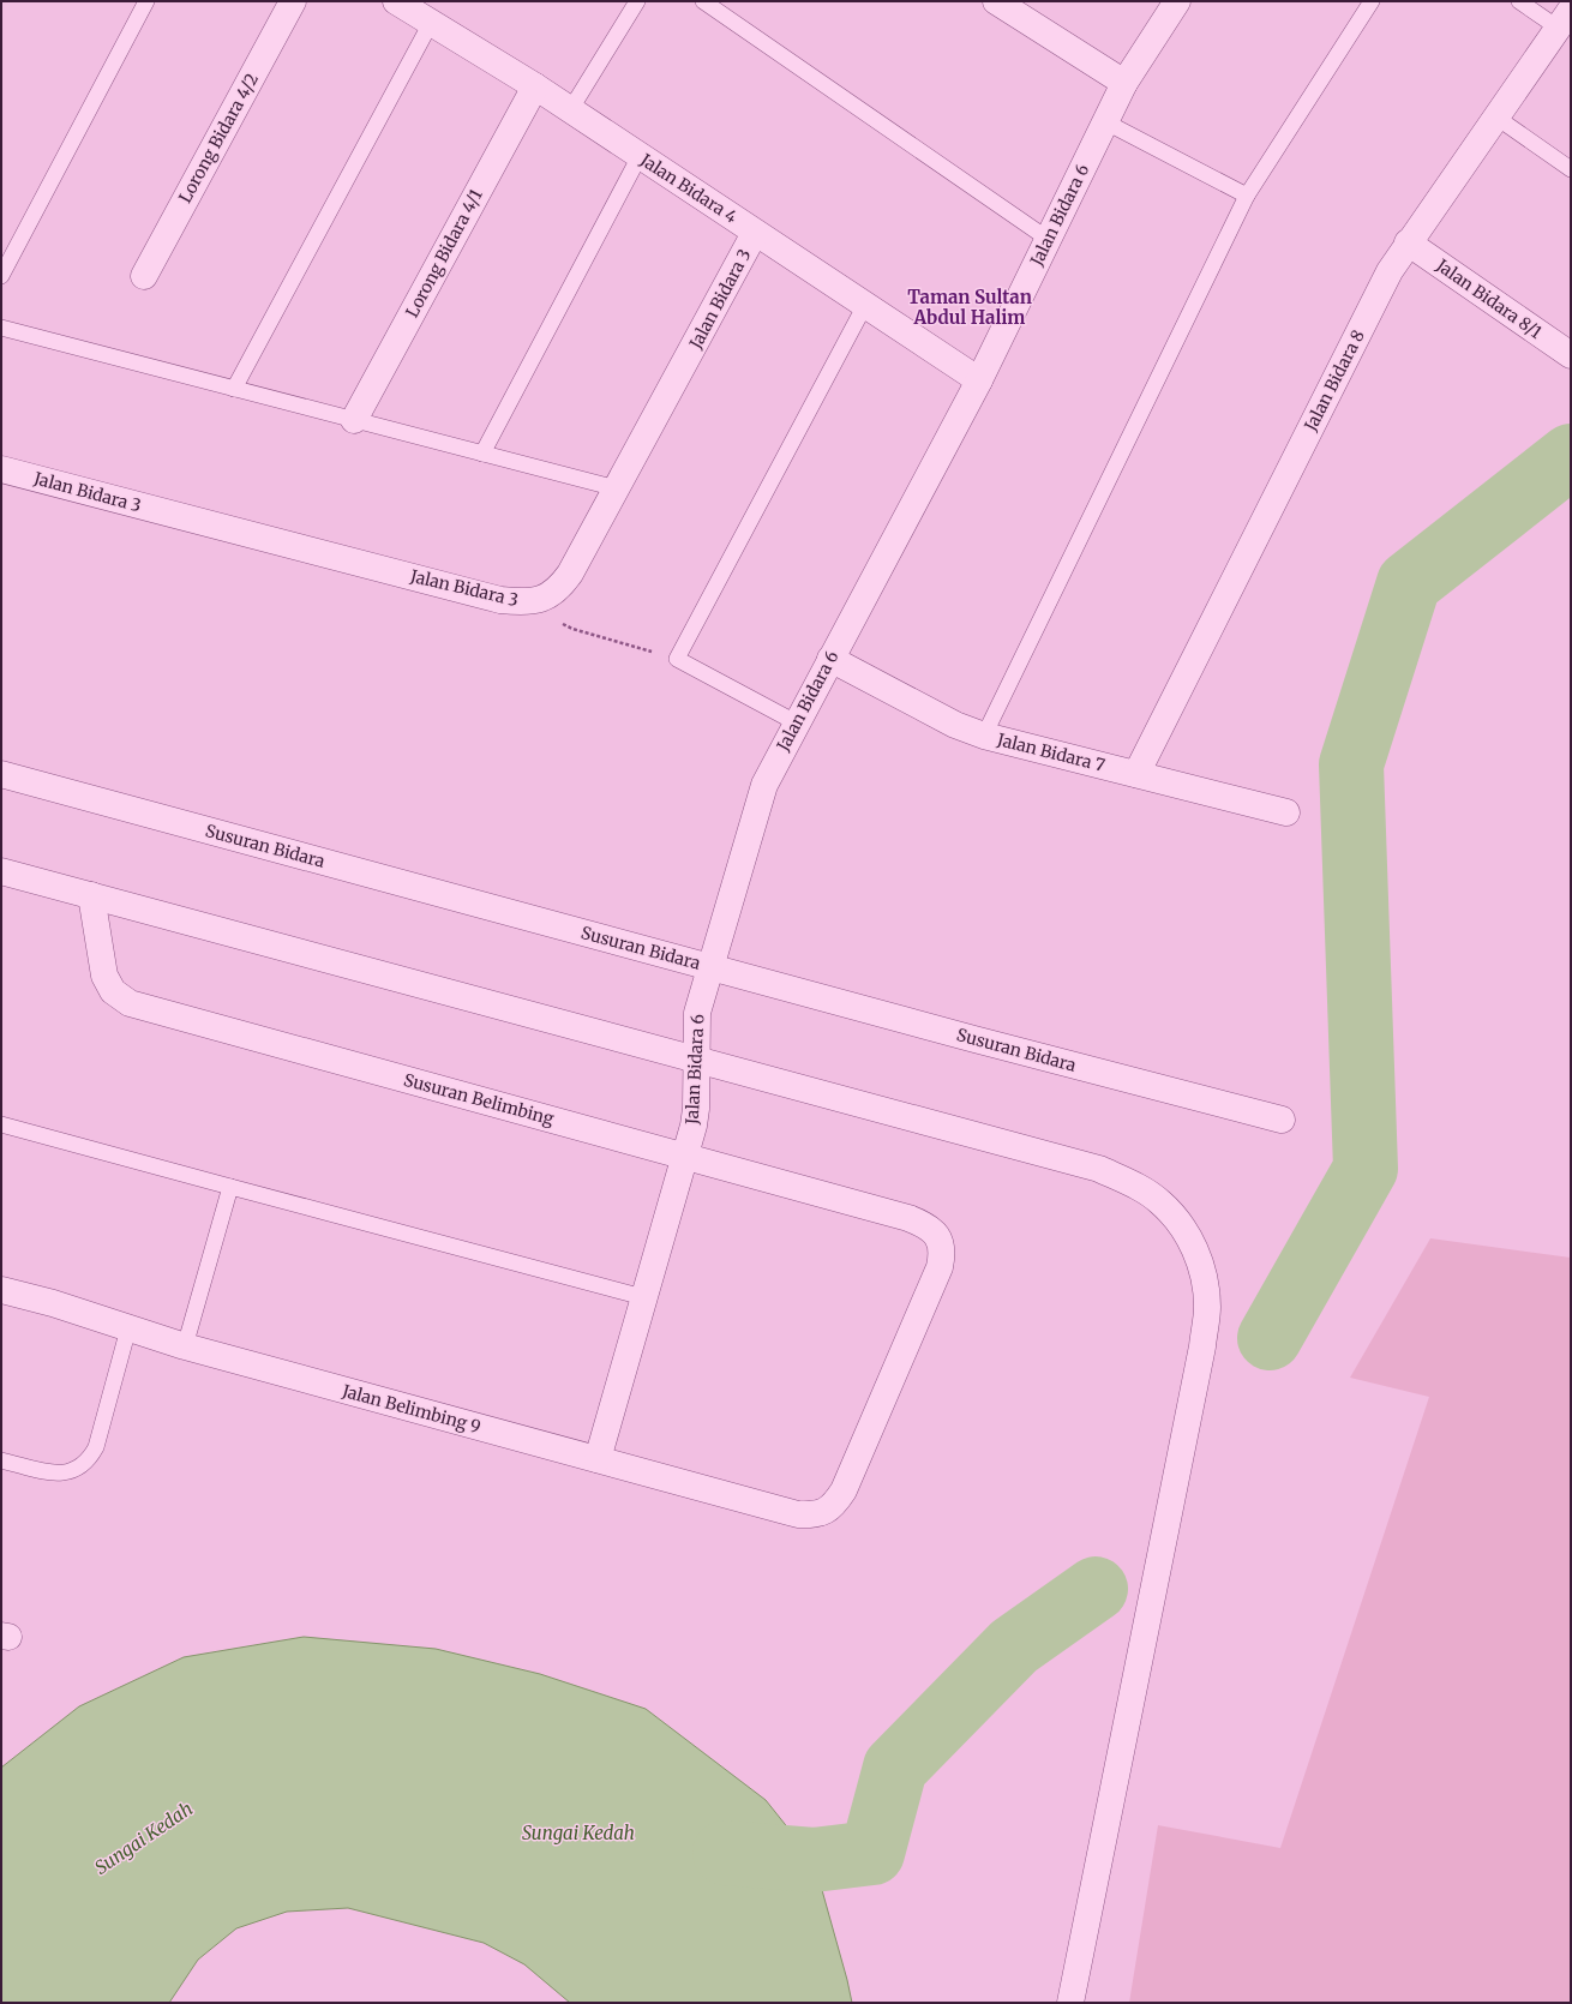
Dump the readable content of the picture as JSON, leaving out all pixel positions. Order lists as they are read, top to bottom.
{
  "streets": {
    "street": [
      "Lorong Bidara 4/2",
      "Jalan Bidara 4",
      "Jalan Bidara 6",
      "Lorong Bidara 4/1",
      "Jalan Bidara 3",
      "Jalan Bidara 8/1",
      "Jalan Bidara 8",
      "Jalan Bidara 7",
      "Susuran Bidara",
      "Susuran Belimbing",
      "Jalan Belimbing 9"
    ]
  },
  "crossings": [
    ["Jalan Bidara 4", "Jalan Bidara 6"],
    ["Jalan Bidara 4", "Lorong Bidara 4/1"],
    ["Jalan Bidara 4", "Jalan Bidara 3"],
    ["Jalan Bidara 6", "Jalan Bidara 7"],
    ["Jalan Bidara 6", "Susuran Bidara"],
    ["Jalan Bidara 6", "Susuran Belimbing"],
    ["Jalan Bidara 6", "Jalan Belimbing 9"],
    ["Jalan Bidara 8/1", "Jalan Bidara 8"],
    ["Jalan Bidara 8", "Jalan Bidara 7"],
    ["Susuran Belimbing", "Jalan Belimbing 9"]
  ],
  "districts": ["Taman Sultan Abdul Halim"],
  "water": ["Sungai Kedah"]
}
